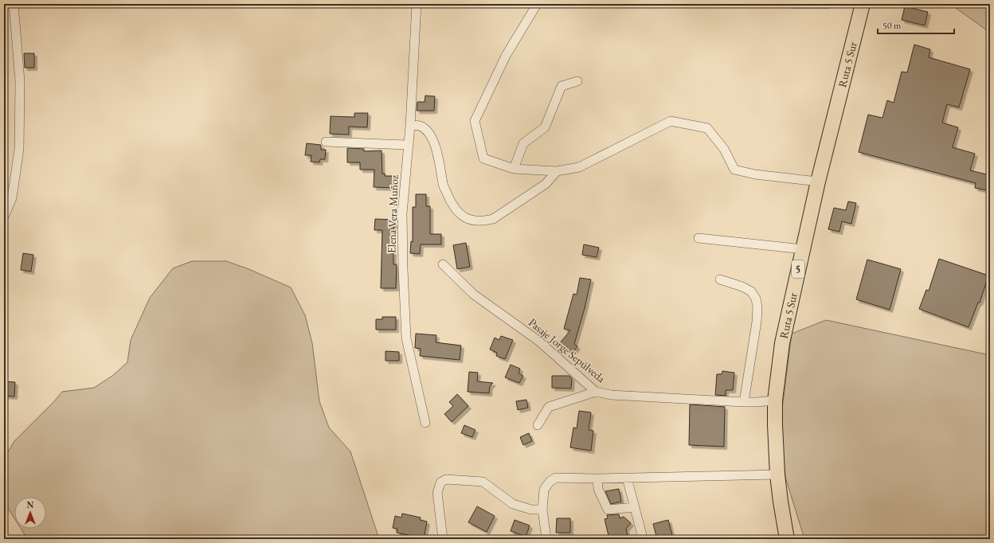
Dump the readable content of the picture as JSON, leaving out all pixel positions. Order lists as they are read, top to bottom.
{
  "streets": {
    "highway": ["Ruta 5 Sur", "5"],
    "street": ["Elena Vera Muñoz", "Pasaje Jorge Sepúlveda"]
  },
  "crossings": [
    ["Ruta 5 Sur", "Pasaje Jorge Sepúlveda"]
  ],
  "scale_bar": "50 m",
  "north": "top"
}
